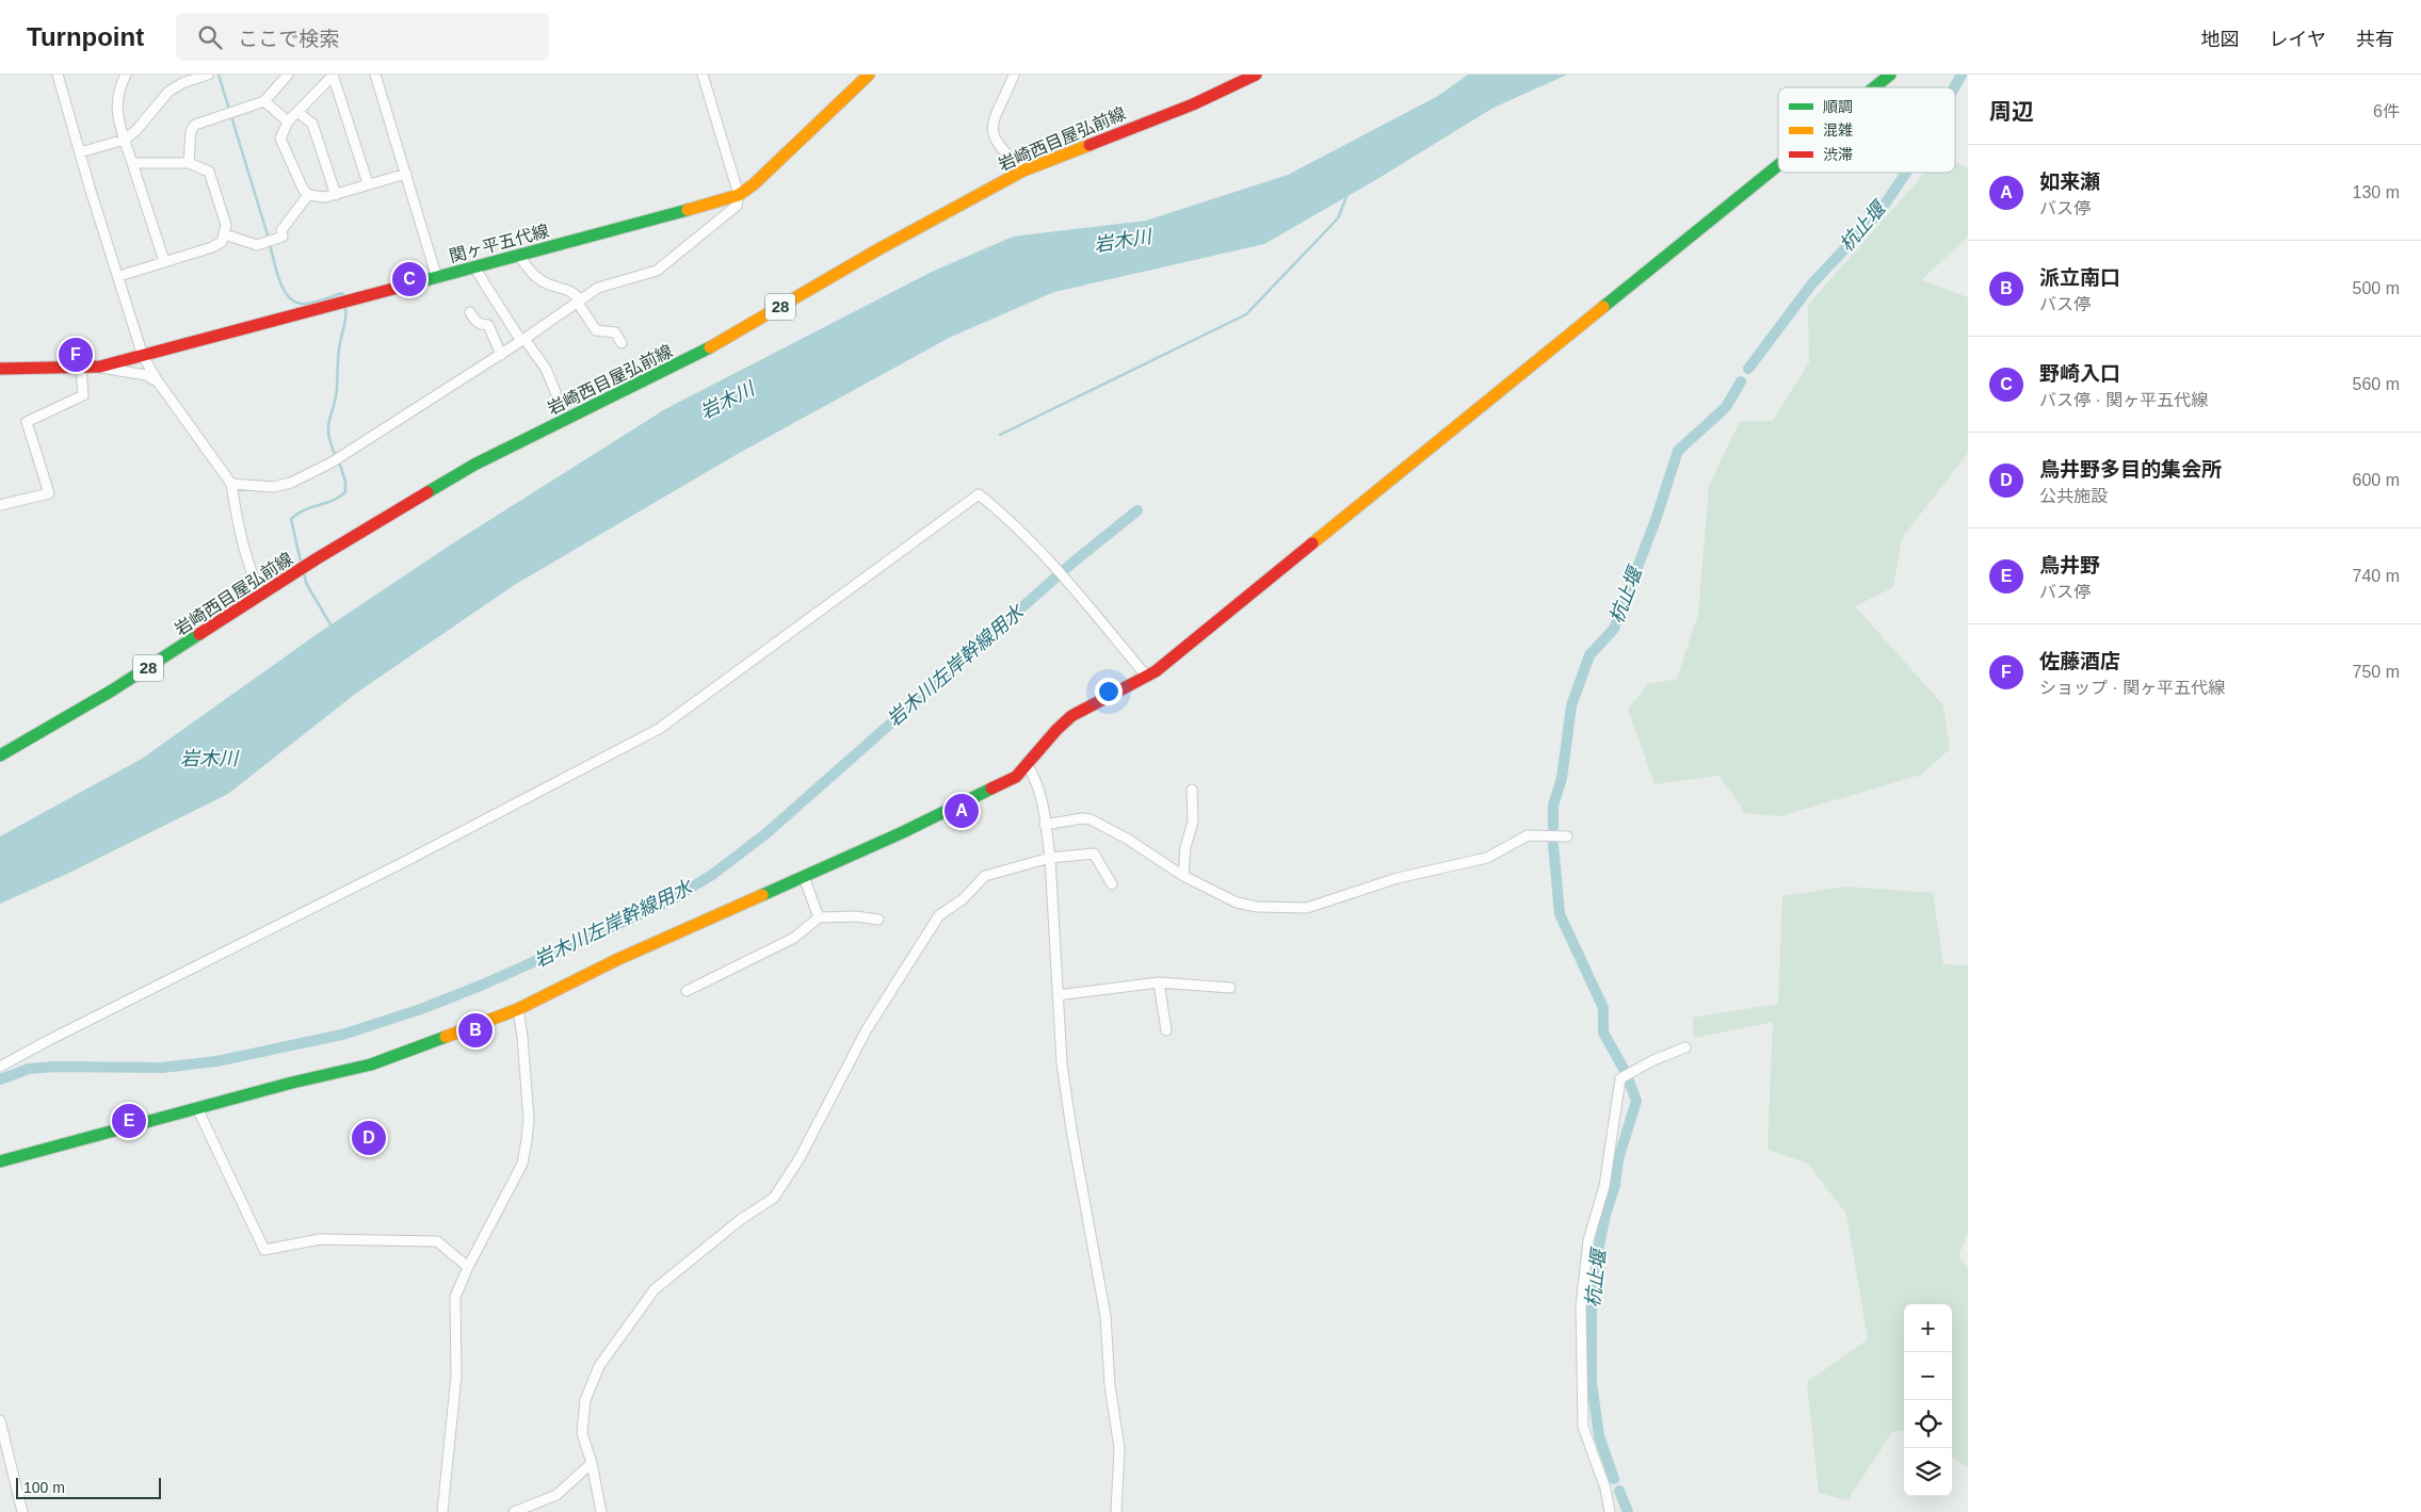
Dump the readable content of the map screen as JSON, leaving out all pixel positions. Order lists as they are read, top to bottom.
{
  "streets": {
    "main road": ["岩崎西目屋弘前線", "関ヶ平五代線", "28"]
  },
  "water": ["杭止堰", "岩木川", "岩木川左岸幹線用水"],
  "legend": ["順調", "混雑", "渋滞"],
  "scale_bar": "100 m",
  "page": {
    "header": "Turnpoint",
    "search": "ここで検索",
    "nav": ["地図", "レイヤ", "共有"],
    "heading": ["周辺", "6件"],
    "list": [
      {
        "mark": "A",
        "name": "如来瀬",
        "note": "バス停",
        "value": "130 m"
      },
      {
        "mark": "B",
        "name": "派立南口",
        "note": "バス停",
        "value": "500 m"
      },
      {
        "mark": "C",
        "name": "野崎入口",
        "note": "バス停 · 関ヶ平五代線",
        "value": "560 m"
      },
      {
        "mark": "D",
        "name": "鳥井野多目的集会所",
        "note": "公共施設",
        "value": "600 m"
      },
      {
        "mark": "E",
        "name": "鳥井野",
        "note": "バス停",
        "value": "740 m"
      },
      {
        "mark": "F",
        "name": "佐藤酒店",
        "note": "ショップ · 関ヶ平五代線",
        "value": "750 m"
      }
    ],
    "pins": [
      "C",
      "F",
      "A",
      "B",
      "E",
      "D"
    ],
    "map_buttons": ["+", "−"],
    "scale": "100 m"
  }
}
